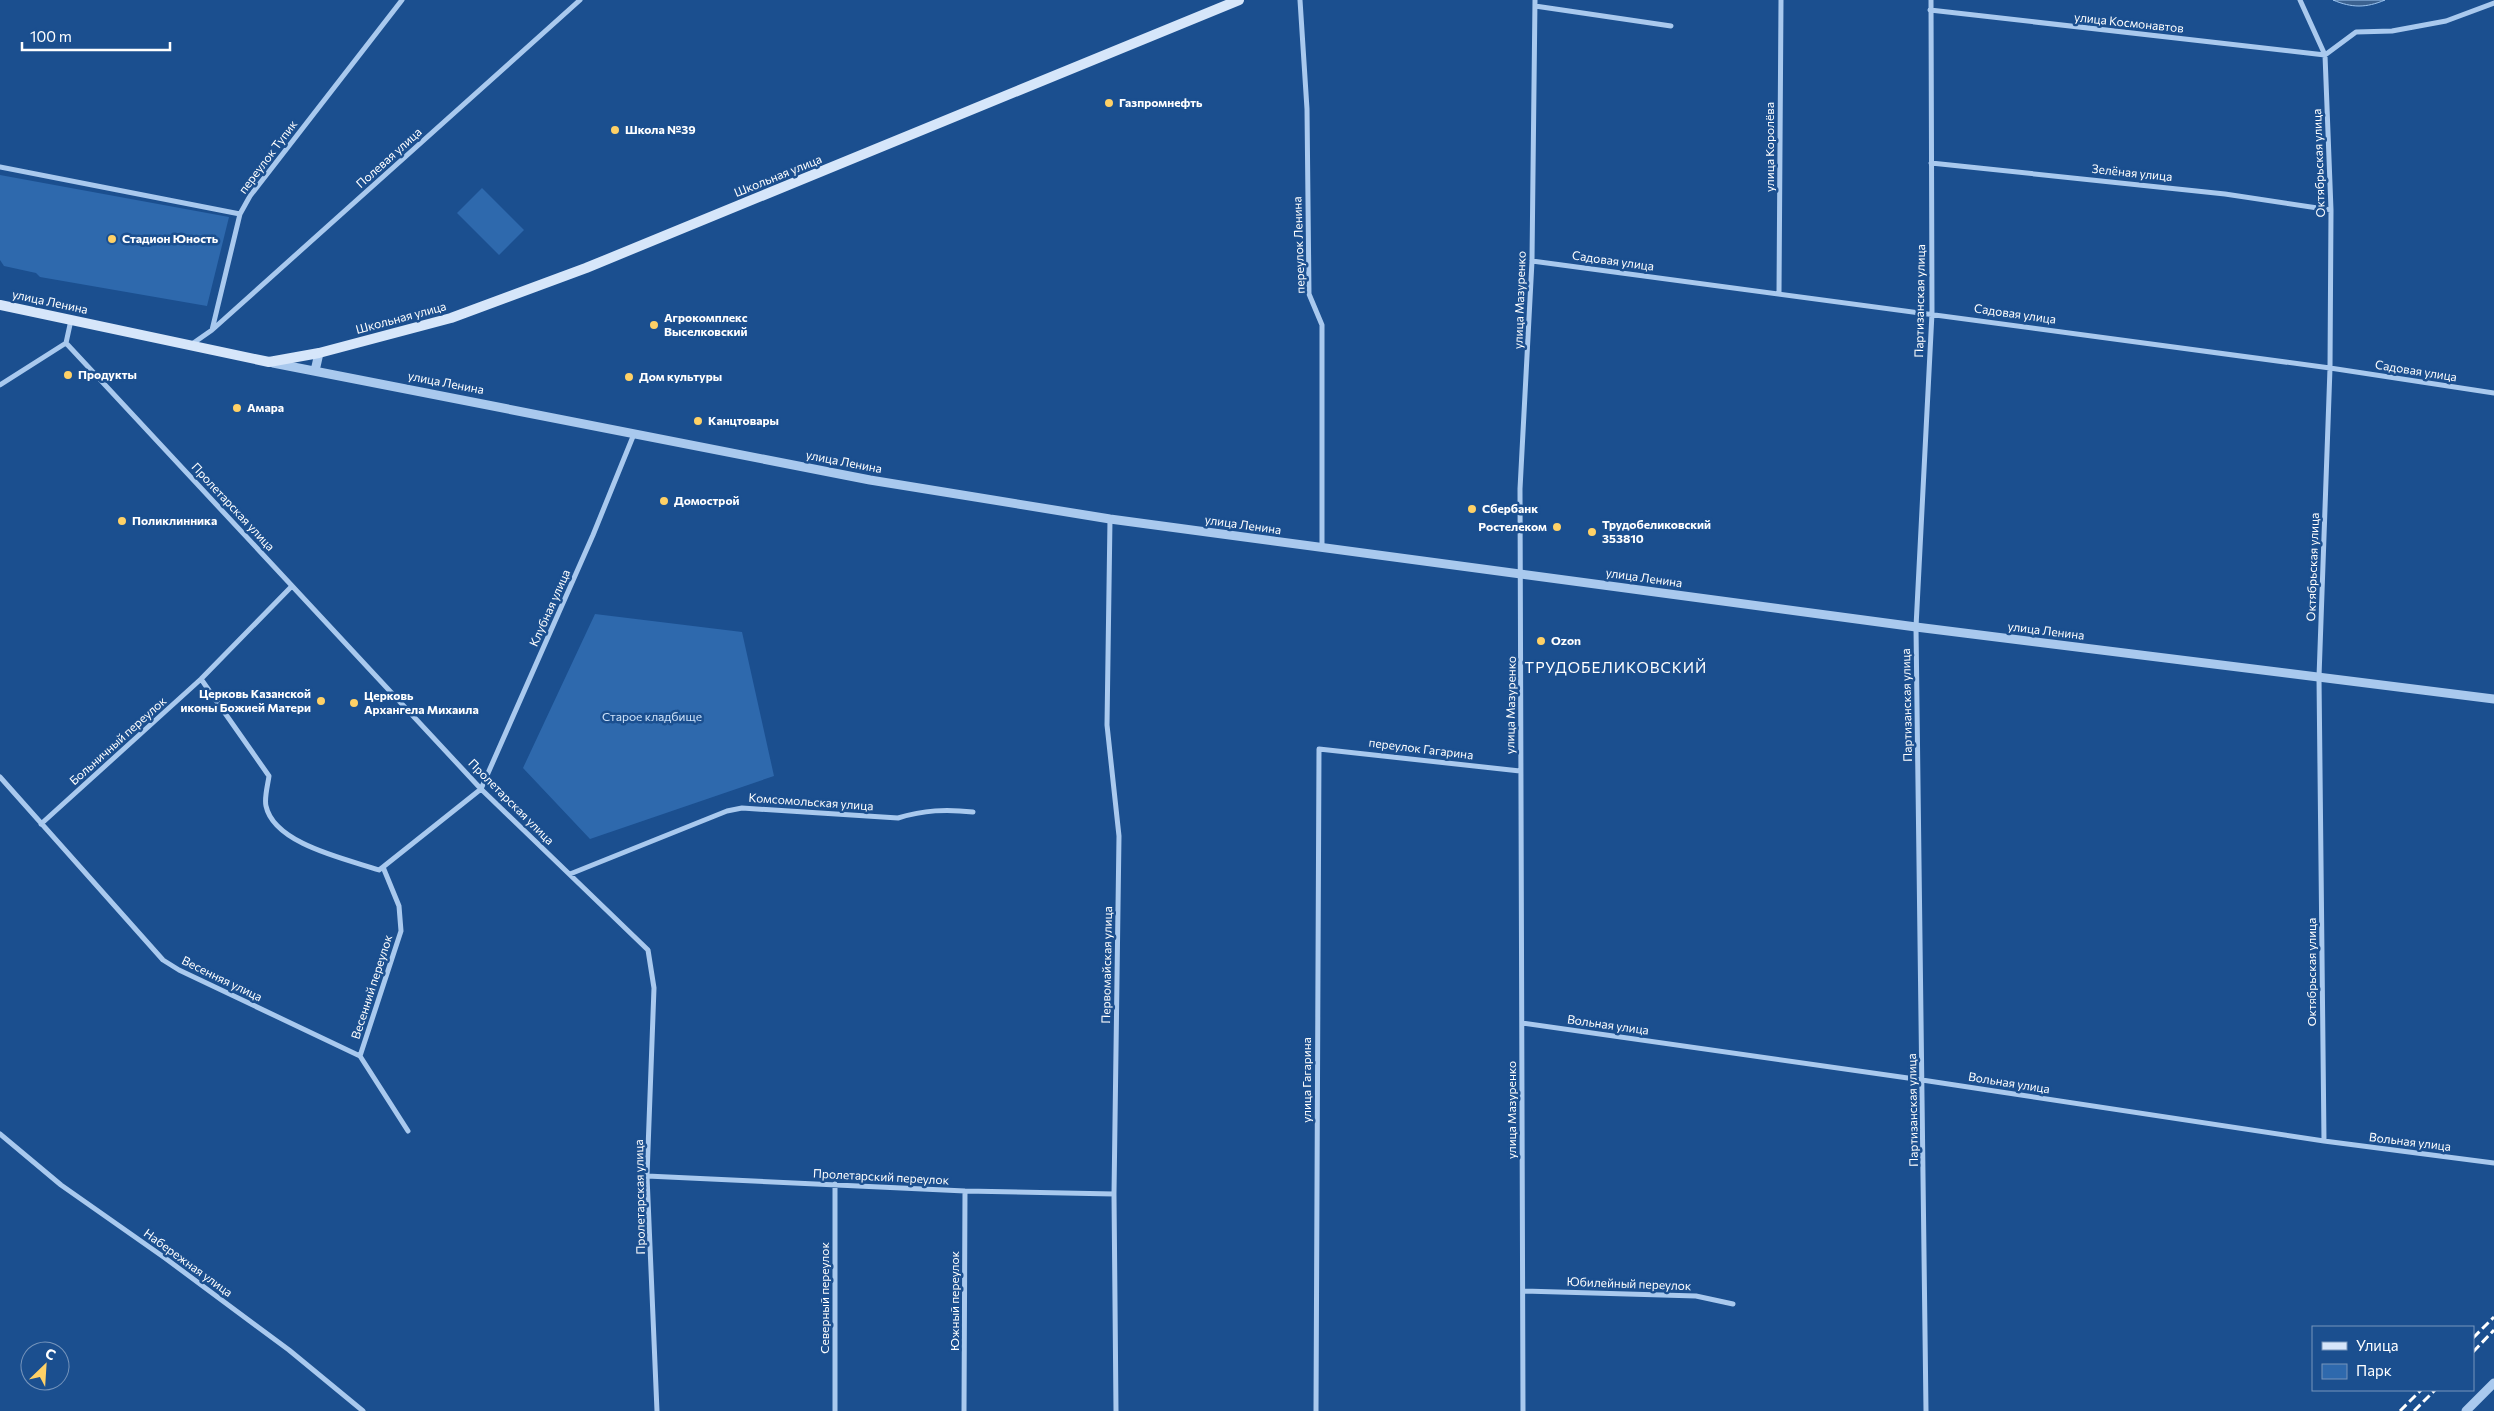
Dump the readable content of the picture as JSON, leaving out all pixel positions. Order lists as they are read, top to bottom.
{
  "streets": {
    "main road": ["Школьная улица", "улица Ленина"],
    "street": [
      "улица Космонавтов",
      "улица Королёва",
      "переулок Тупик",
      "Полевая улица",
      "Октябрьская улица",
      "Зелёная улица",
      "переулок Ленина",
      "Садовая улица",
      "улица Мазуренко",
      "Партизанская улица",
      "Пролетарская улица",
      "Клубная улица",
      "Больничный переулок",
      "переулок Гагарина",
      "Комсомольская улица",
      "Первомайская улица",
      "Весенняя улица",
      "Весенний переулок",
      "Вольная улица",
      "улица Гагарина",
      "Пролетарский переулок",
      "Набережная улица",
      "Юбилейный переулок",
      "Северный переулок",
      "Южный переулок"
    ]
  },
  "crossings": [
    ["улица Космонавтов", "Октябрьская улица"],
    ["улица Космонавтов", "Партизанская улица"],
    ["улица Королёва", "Садовая улица"],
    ["переулок Тупик", "Полевая улица"],
    ["Октябрьская улица", "Зелёная улица"],
    ["Октябрьская улица", "Садовая улица"],
    ["Октябрьская улица", "улица Ленина"],
    ["Октябрьская улица", "Вольная улица"],
    ["Зелёная улица", "Партизанская улица"],
    ["Школьная улица", "улица Ленина"],
    ["переулок Ленина", "улица Ленина"],
    ["Садовая улица", "улица Мазуренко"],
    ["Садовая улица", "Партизанская улица"],
    ["улица Мазуренко", "улица Ленина"],
    ["улица Мазуренко", "переулок Гагарина"],
    ["улица Мазуренко", "Вольная улица"],
    ["улица Мазуренко", "Юбилейный переулок"],
    ["Партизанская улица", "улица Ленина"],
    ["Партизанская улица", "Вольная улица"],
    ["улица Ленина", "Клубная улица"],
    ["улица Ленина", "Первомайская улица"],
    ["Пролетарская улица", "Клубная улица"],
    ["Пролетарская улица", "Больничный переулок"],
    ["Пролетарская улица", "Комсомольская улица"],
    ["Пролетарская улица", "Пролетарский переулок"],
    ["Больничный переулок", "Весенняя улица"],
    ["переулок Гагарина", "улица Гагарина"],
    ["Первомайская улица", "Пролетарский переулок"],
    ["Весенняя улица", "Весенний переулок"],
    ["Пролетарский переулок", "Северный переулок"],
    ["Пролетарский переулок", "Южный переулок"]
  ],
  "districts": ["ТРУДОБЕЛИКОВСКИЙ"],
  "parks": ["Старое кладбище"],
  "places": [
    "Газпромнефть",
    "Школа №39",
    "Стадион Юность",
    "Агрокомплекс Выселковский",
    "Продукты",
    "Дом культуры",
    "Амара",
    "Канцтовары",
    "Домострой",
    "Сбербанк",
    "Поликлинника",
    "Ростелеком",
    "Трудобеликовский 353810",
    "Ozon",
    "Церковь Казанской иконы Божией Матери",
    "Церковь Архангела Михаила"
  ],
  "legend": ["Улица", "Парк"],
  "scale_bar": "100 m",
  "north": "top right"
}
